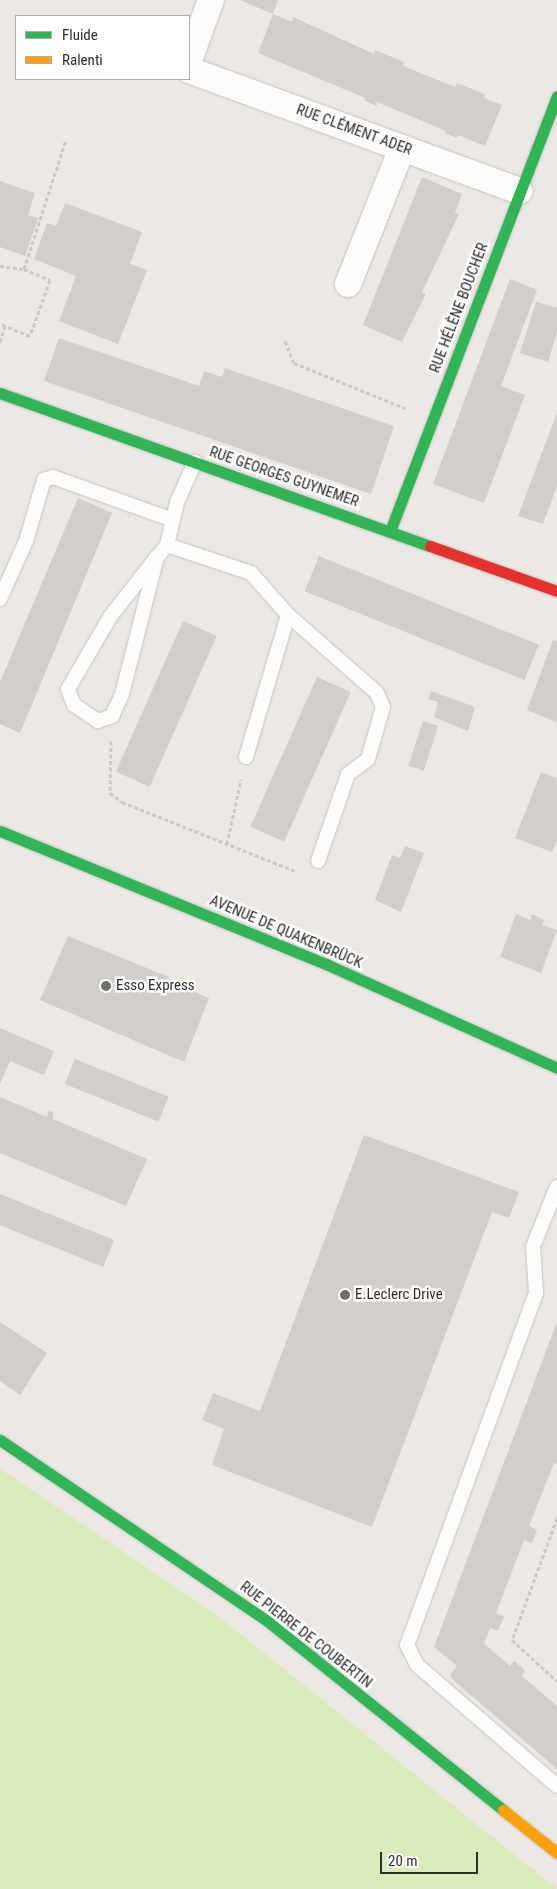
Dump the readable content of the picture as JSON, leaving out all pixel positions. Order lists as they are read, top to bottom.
{
  "streets": {
    "street": [
      "RUE CLÉMENT ADER",
      "RUE HÉLÈNE BOUCHER",
      "RUE GEORGES GUYNEMER",
      "AVENUE DE QUAKENBRÜCK",
      "RUE PIERRE DE COUBERTIN"
    ]
  },
  "crossings": [
    ["RUE CLÉMENT ADER", "RUE HÉLÈNE BOUCHER"],
    ["RUE HÉLÈNE BOUCHER", "RUE GEORGES GUYNEMER"]
  ],
  "places": ["Esso Express", "E.Leclerc Drive"],
  "legend": ["Fluide", "Ralenti"],
  "scale_bar": "20 m"
}
